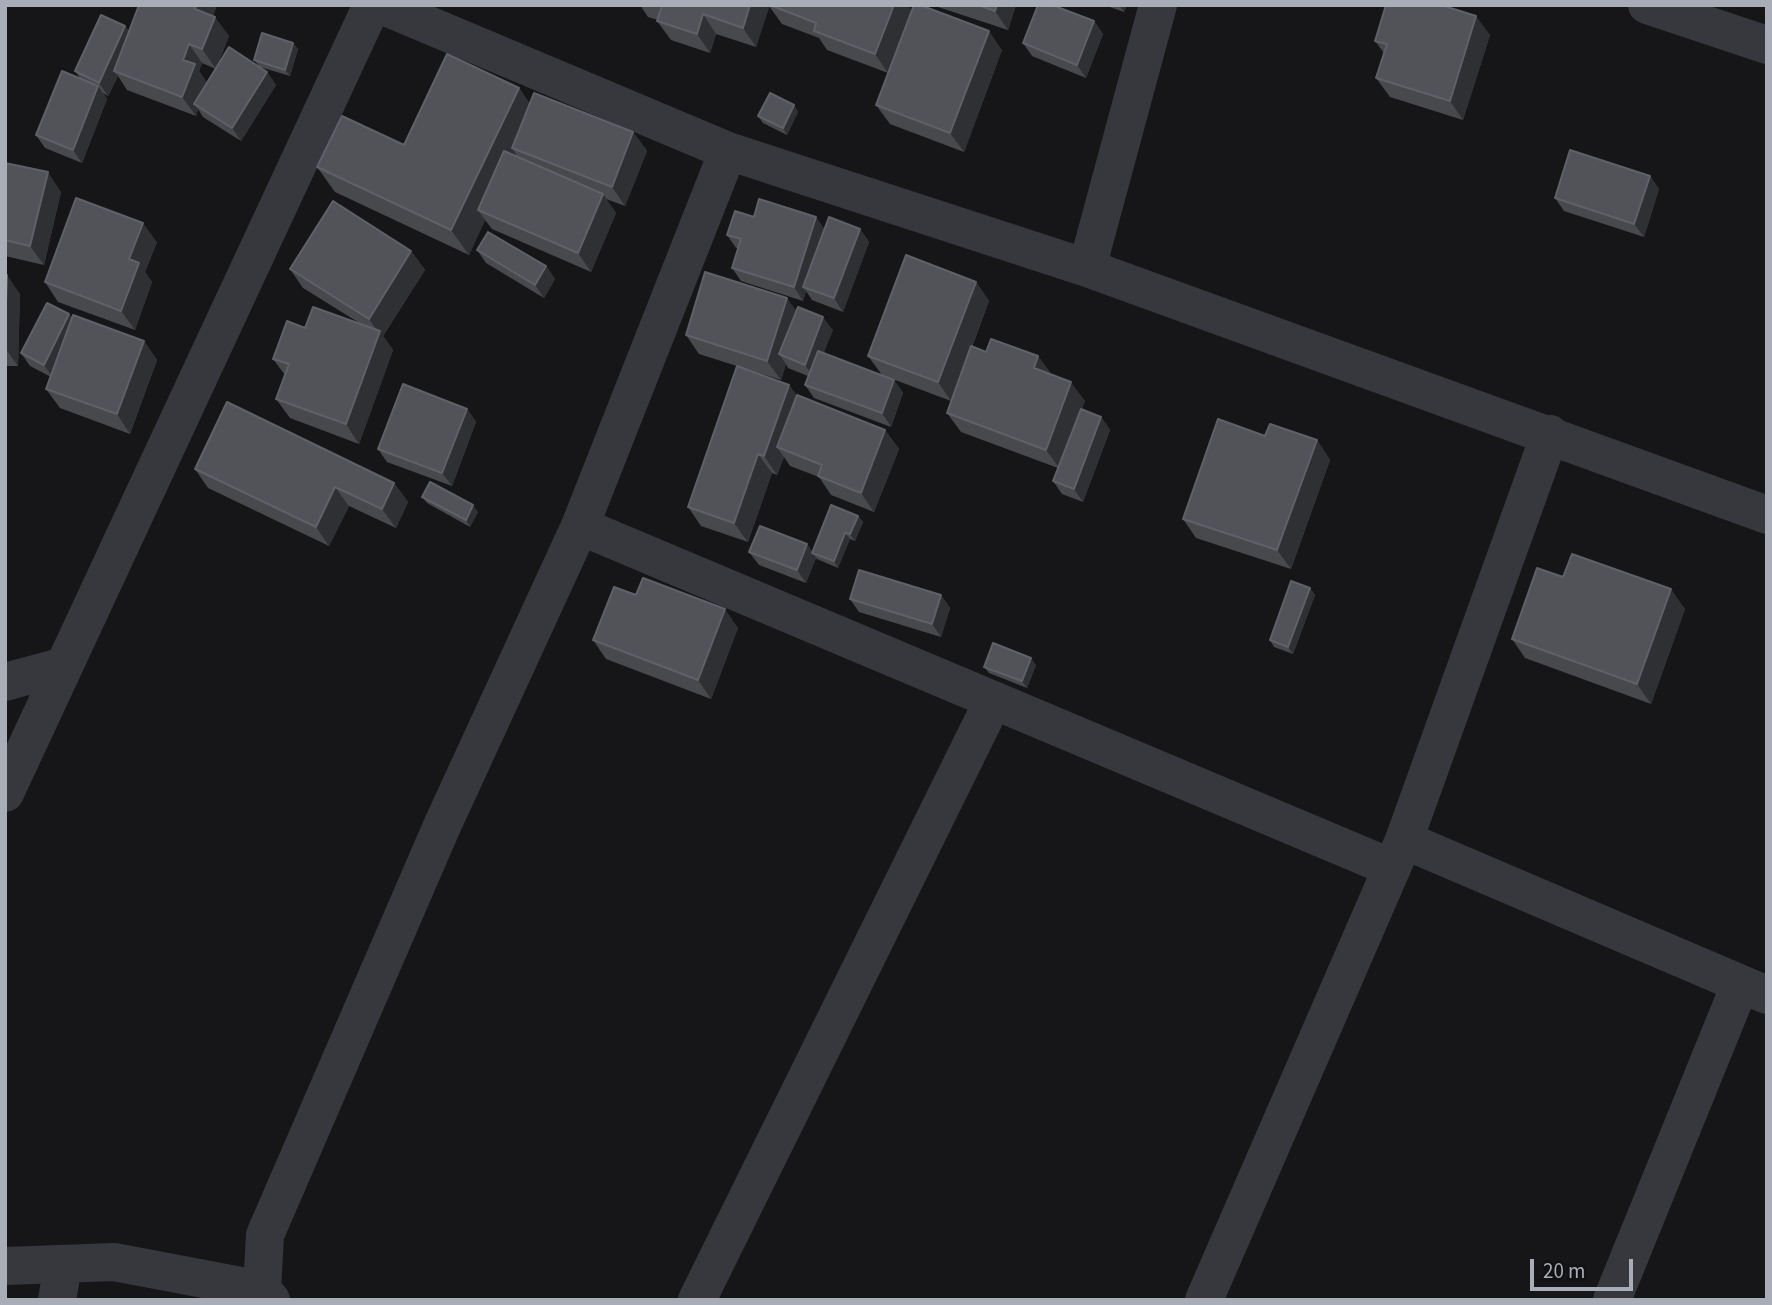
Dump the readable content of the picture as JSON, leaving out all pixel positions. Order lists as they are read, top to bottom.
{
  "scale_bar": "20 m"
}
